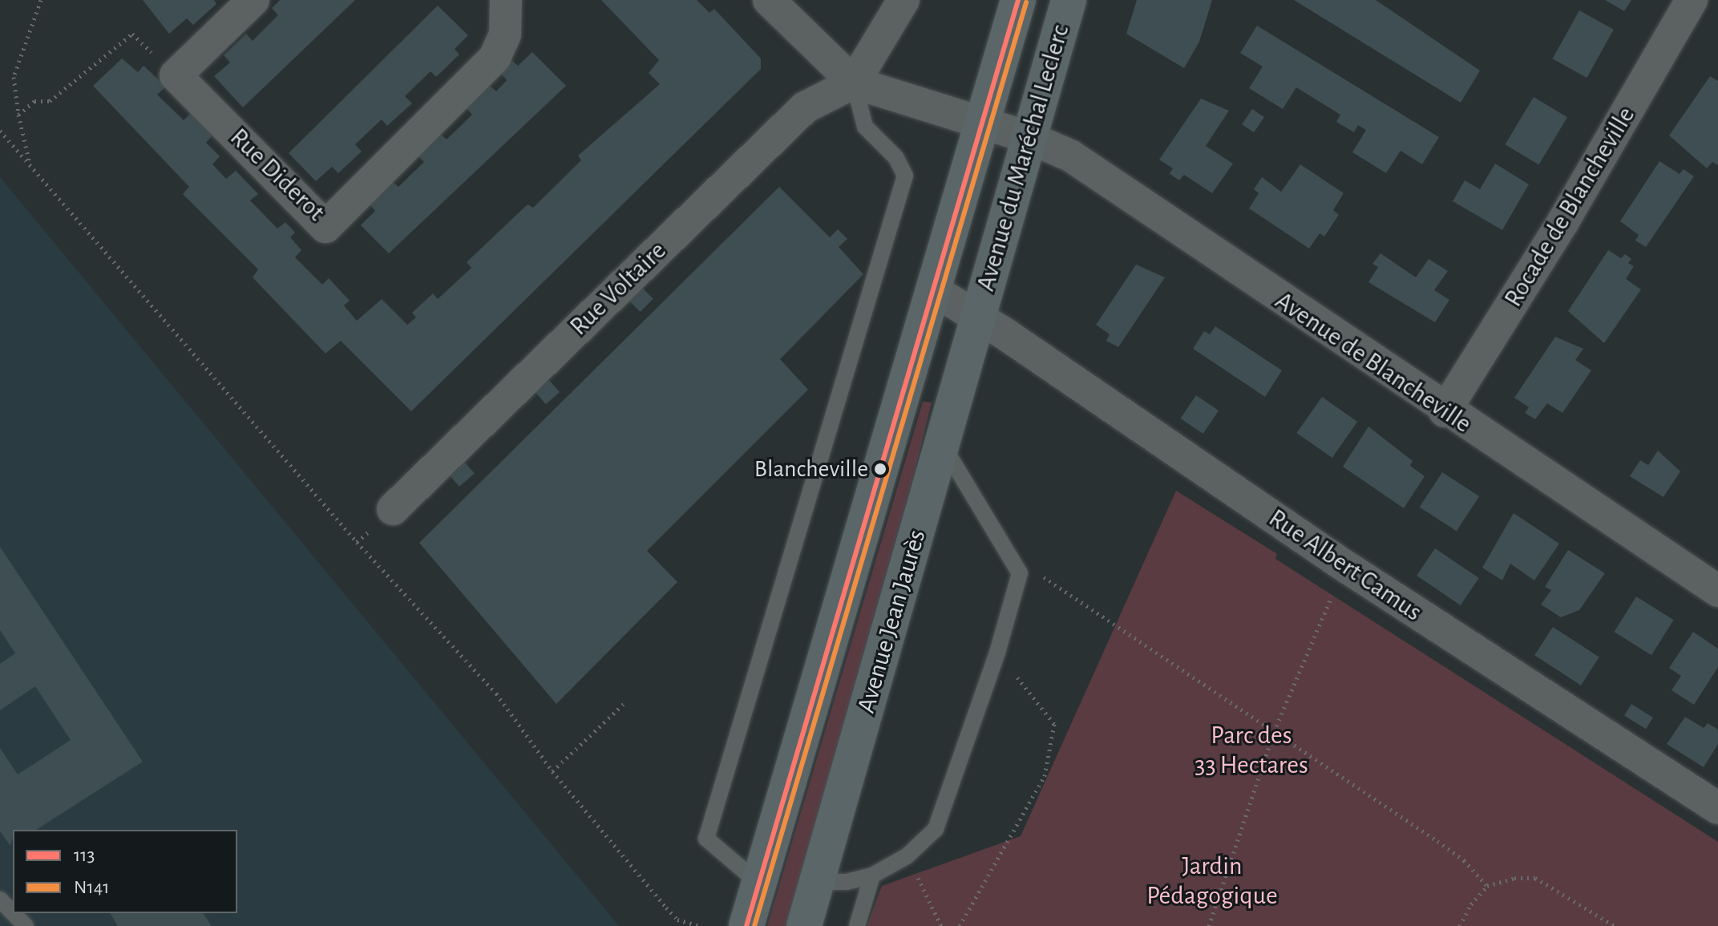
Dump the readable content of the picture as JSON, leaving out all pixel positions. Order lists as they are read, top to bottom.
{
  "streets": {
    "main road": ["Avenue du Maréchal Leclerc", "Avenue Jean Jaurès"],
    "street": [
      "Rue Diderot",
      "Rocade de Blancheville",
      "Rue Voltaire",
      "Avenue de Blancheville",
      "Rue Albert Camus"
    ]
  },
  "crossings": [
    ["Avenue du Maréchal Leclerc", "Avenue de Blancheville"],
    ["Avenue du Maréchal Leclerc", "Rue Albert Camus"],
    ["Avenue du Maréchal Leclerc", "Avenue Jean Jaurès"],
    ["Rocade de Blancheville", "Avenue de Blancheville"],
    ["Rue Voltaire", "Avenue de Blancheville"],
    ["Rue Albert Camus", "Avenue Jean Jaurès"]
  ],
  "parks": ["Parc des 33 Hectares", "Jardin Pédagogique"],
  "places": ["Blancheville"],
  "lines": ["transit line 113", "transit line N141"],
  "legend": ["113", "N141"]
}
